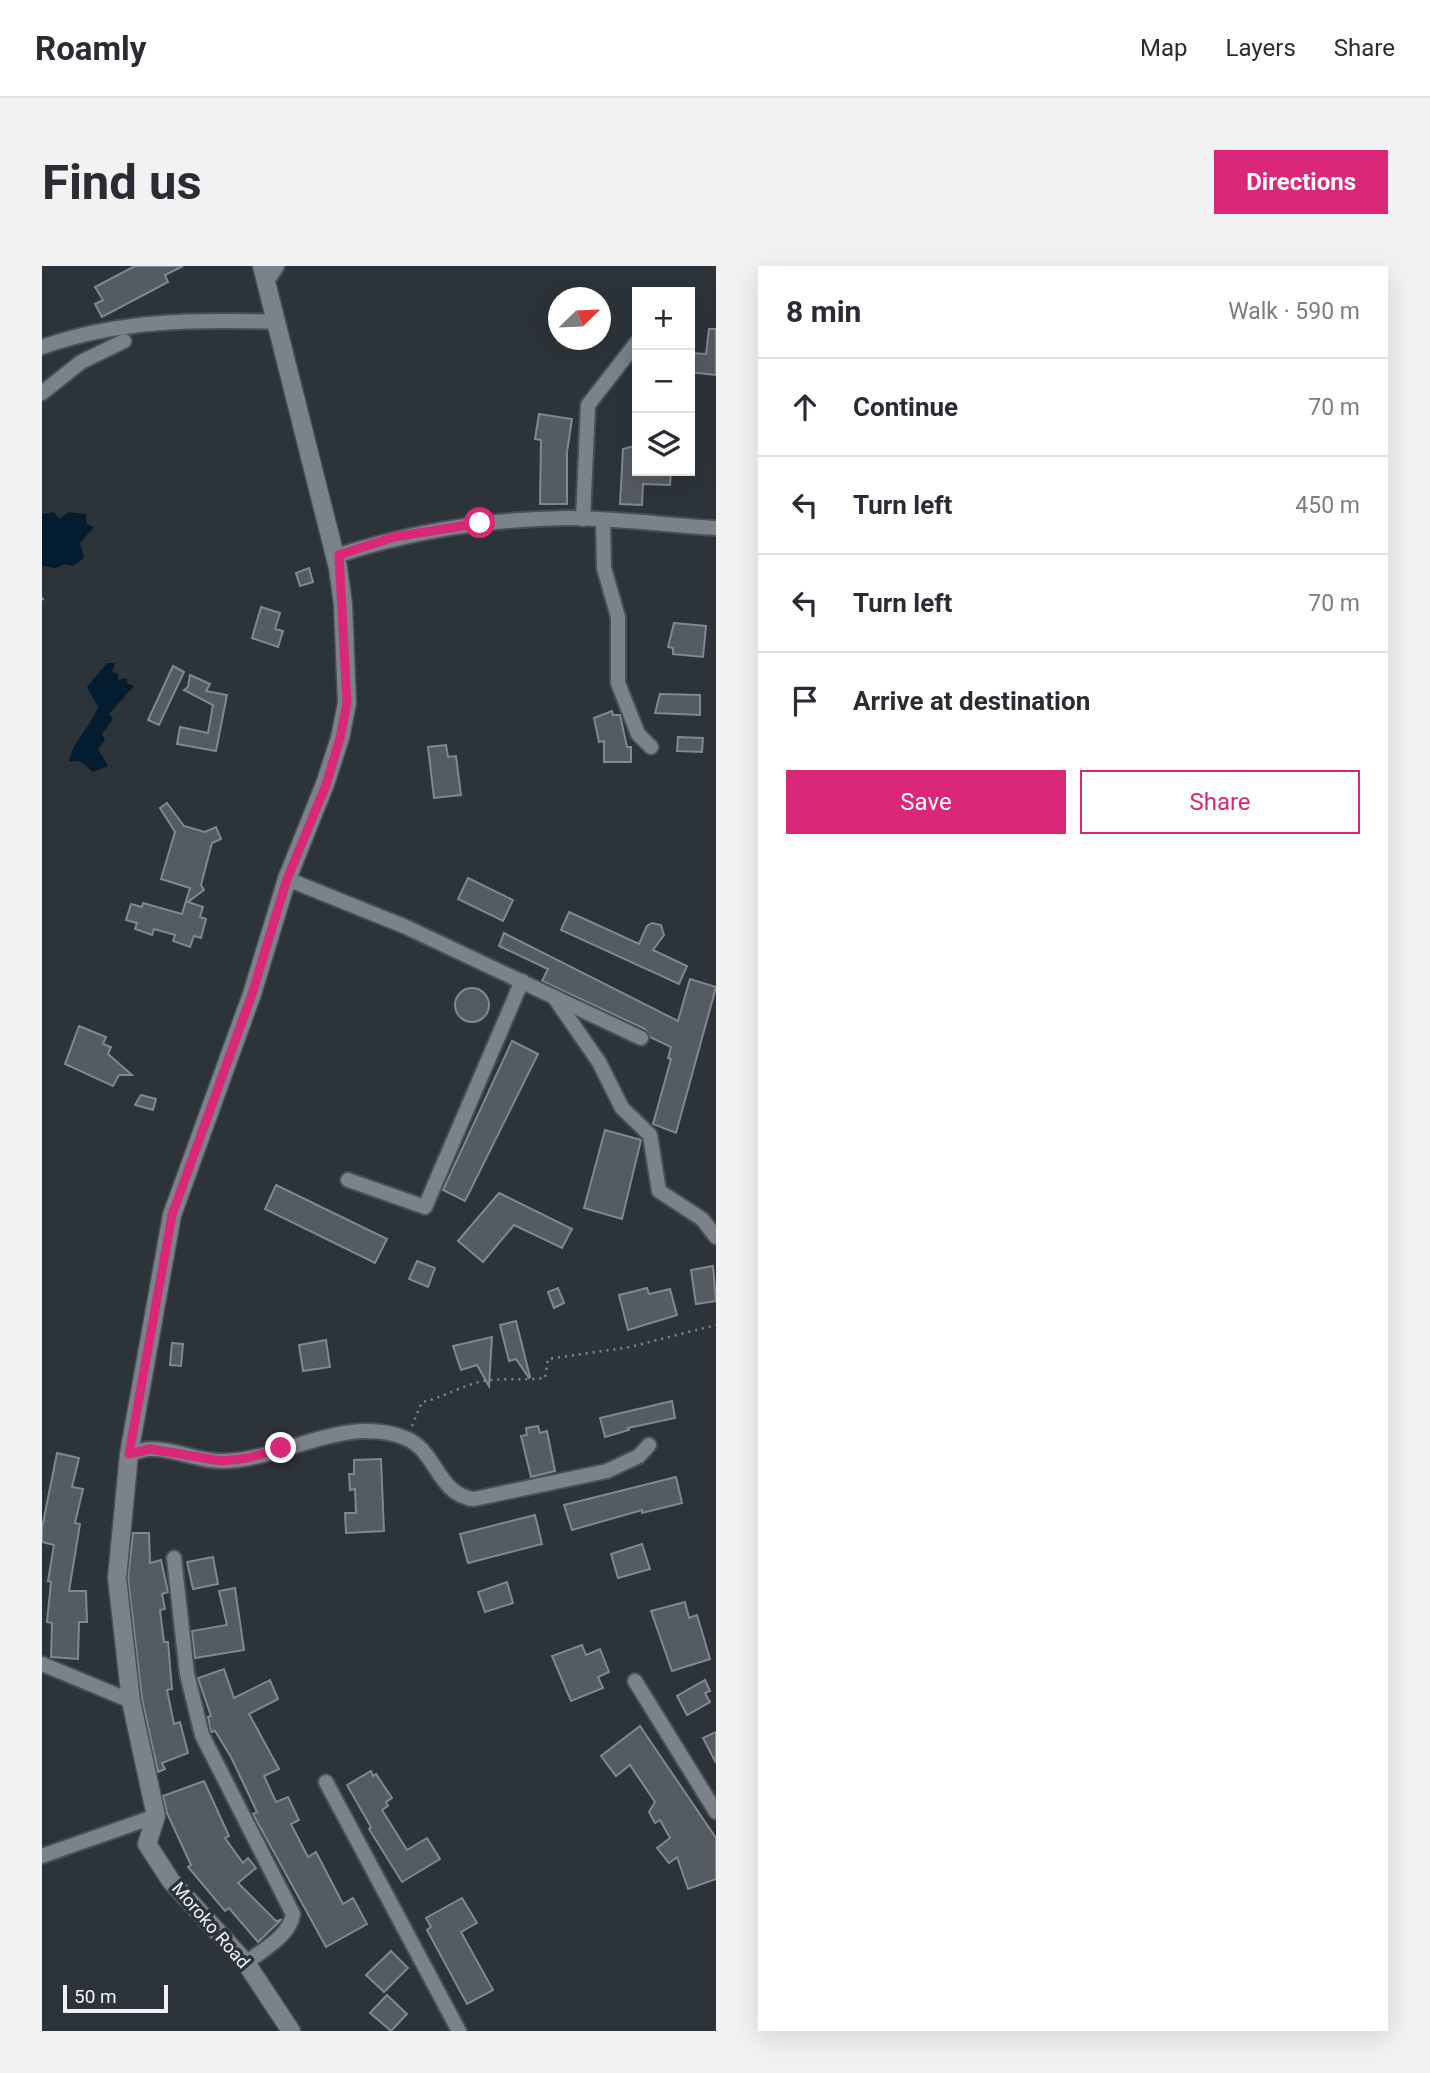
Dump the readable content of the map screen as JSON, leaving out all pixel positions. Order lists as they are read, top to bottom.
{
  "streets": {
    "street": ["Moroko Road"]
  },
  "scale_bar": "50 m",
  "north": "top right",
  "page": {
    "header": "Roamly",
    "nav": ["Map", "Layers", "Share"],
    "buttons": [
      "Directions",
      ["Save", "Share"]
    ],
    "title": "Find us",
    "heading": ["8 min", "Walk · 590 m"],
    "map_buttons": ["+", "−"],
    "list": [
      ["Continue", "70 m"],
      ["Turn left", "450 m"],
      ["Turn left", "70 m"],
      "Arrive at destination"
    ],
    "scale": "50 m"
  }
}
